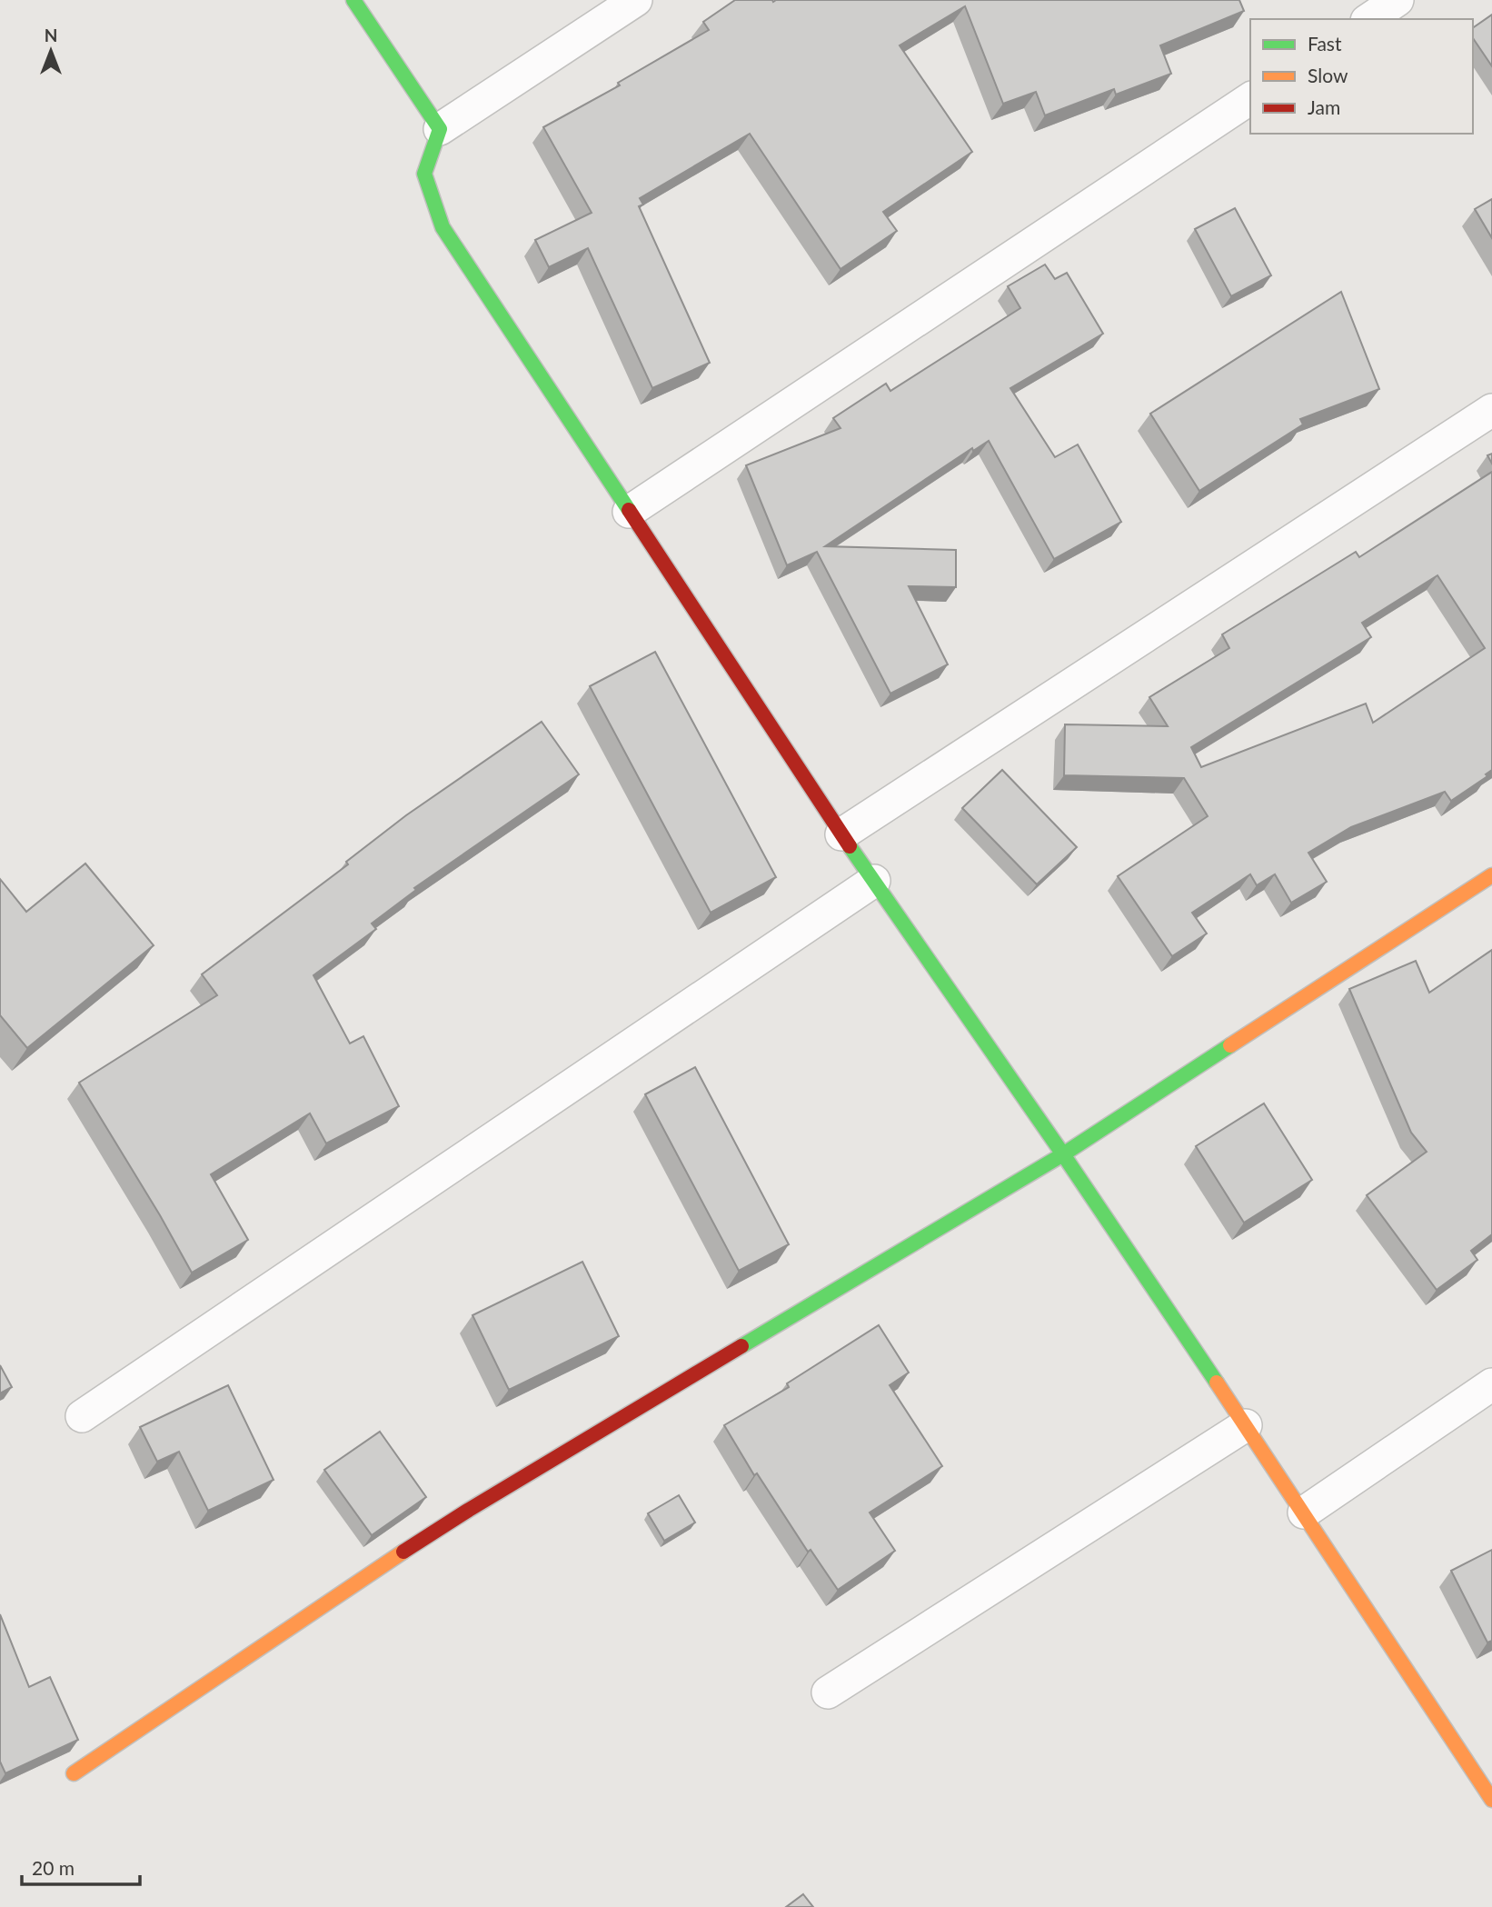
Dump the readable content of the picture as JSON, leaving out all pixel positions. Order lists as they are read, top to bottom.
{
  "legend": ["Fast", "Slow", "Jam"],
  "scale_bar": "20 m",
  "north": "top"
}
